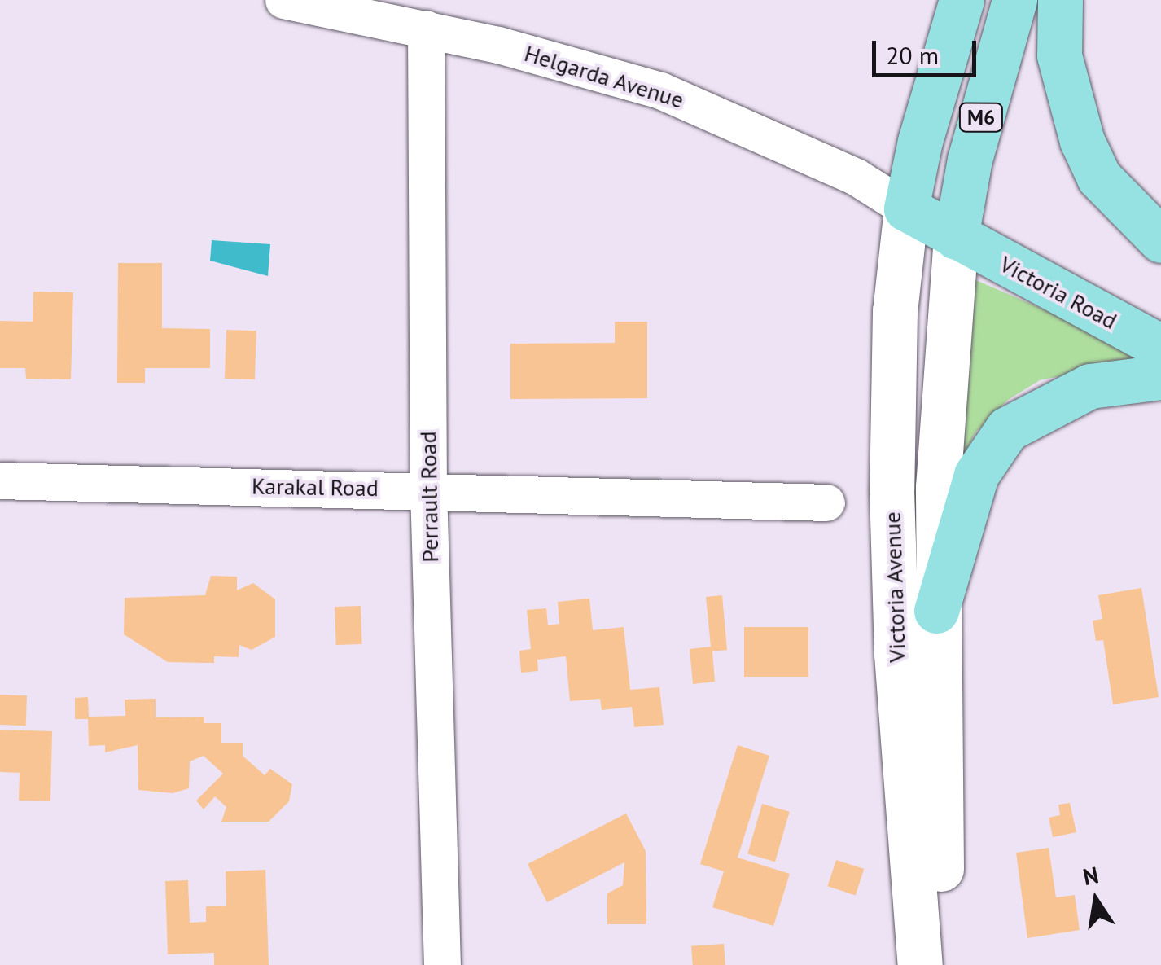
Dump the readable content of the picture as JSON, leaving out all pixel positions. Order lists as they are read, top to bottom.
{
  "streets": {
    "main road": ["M6", "Victoria Road"],
    "street": [
      "Helgarda Avenue",
      "Karakal Road",
      "Perrault Road",
      "Victoria Avenue"
    ]
  },
  "crossings": [
    ["Helgarda Avenue", "M6"],
    ["Helgarda Avenue", "Victoria Road"],
    ["Helgarda Avenue", "Perrault Road"],
    ["Helgarda Avenue", "Victoria Avenue"],
    ["M6", "Victoria Road"],
    ["M6", "Victoria Avenue"],
    ["Victoria Road", "Victoria Avenue"],
    ["Karakal Road", "Perrault Road"]
  ],
  "scale_bar": "20 m",
  "north": "top"
}
